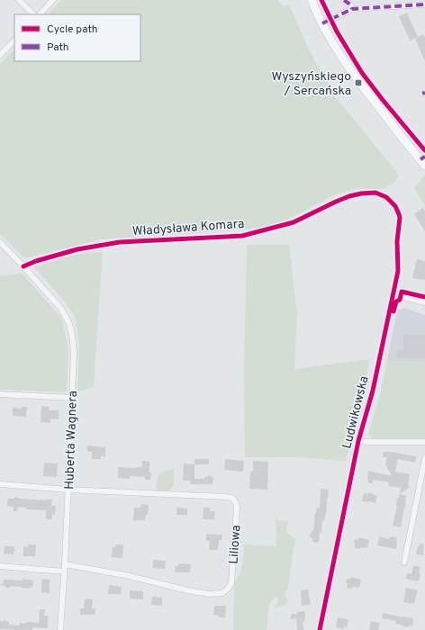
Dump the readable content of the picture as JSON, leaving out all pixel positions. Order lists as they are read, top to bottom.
{
  "streets": {
    "street": [
      "Władysława Komara",
      "Ludwikowska",
      "Huberta Wagnera",
      "Liliowa"
    ]
  },
  "crossings": [
    ["Władysława Komara", "Ludwikowska"],
    ["Władysława Komara", "Huberta Wagnera"],
    ["Huberta Wagnera", "Liliowa"]
  ],
  "places": {
    "transit": ["Wyszyńskiego / Sercańska"]
  },
  "legend": ["Cycle path", "Path"]
}
